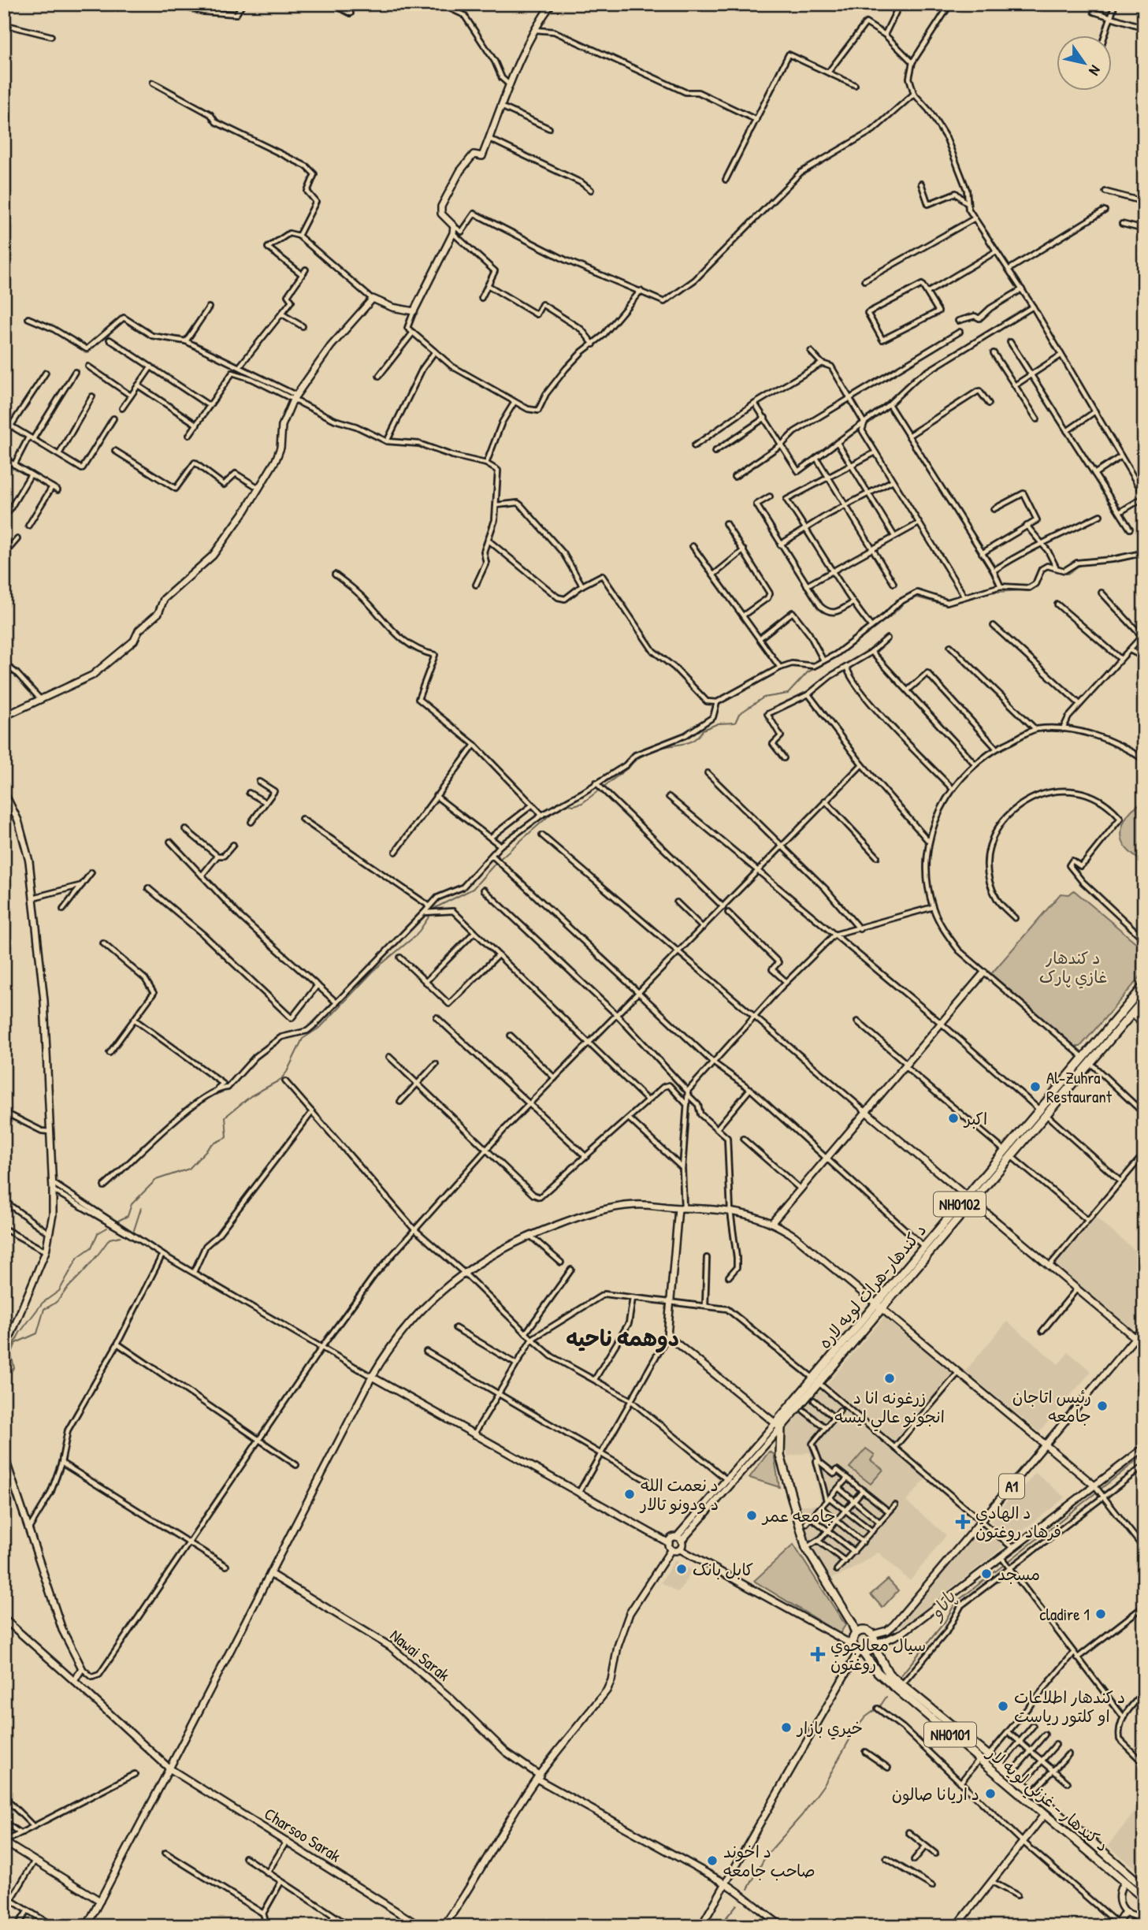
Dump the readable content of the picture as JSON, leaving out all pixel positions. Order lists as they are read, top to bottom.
{
  "streets": {
    "highway": [
      "NH0102",
      "د کندهار-هرات لويه لاره",
      "NH0101",
      "د کندهار - غزني لويه لار"
    ],
    "main road": ["A1", "Nawai Sarak", "Charsoo Sarak"]
  },
  "crossings": [
    ["A1", "د کندهار - غزني لويه لار"]
  ],
  "districts": ["دوهمه ناحیه"],
  "water": ["پاتاو"],
  "parks": ["د کندهار غازي پارک"],
  "places": {
    "other": [
      "Al-Zuhra Restaurant",
      "اکبر",
      "زرغونه انا د انجونو عالي لیسه",
      "رئيس اتاجان جامعه",
      "د نعمت الله د ودونو تالار",
      "جامعه عمر",
      "کابل بانک",
      "مسجد",
      "cladire 1",
      "د کندهار اطلاعات او کلتور رياست",
      "خیري بازار",
      "د اریانا صالون",
      "د اخوند صاحب جامعه"
    ],
    "health": ["د الهادي فرهاد روغتون", "سيال معالجوي روغتون"]
  },
  "north": "bottom right"
}
